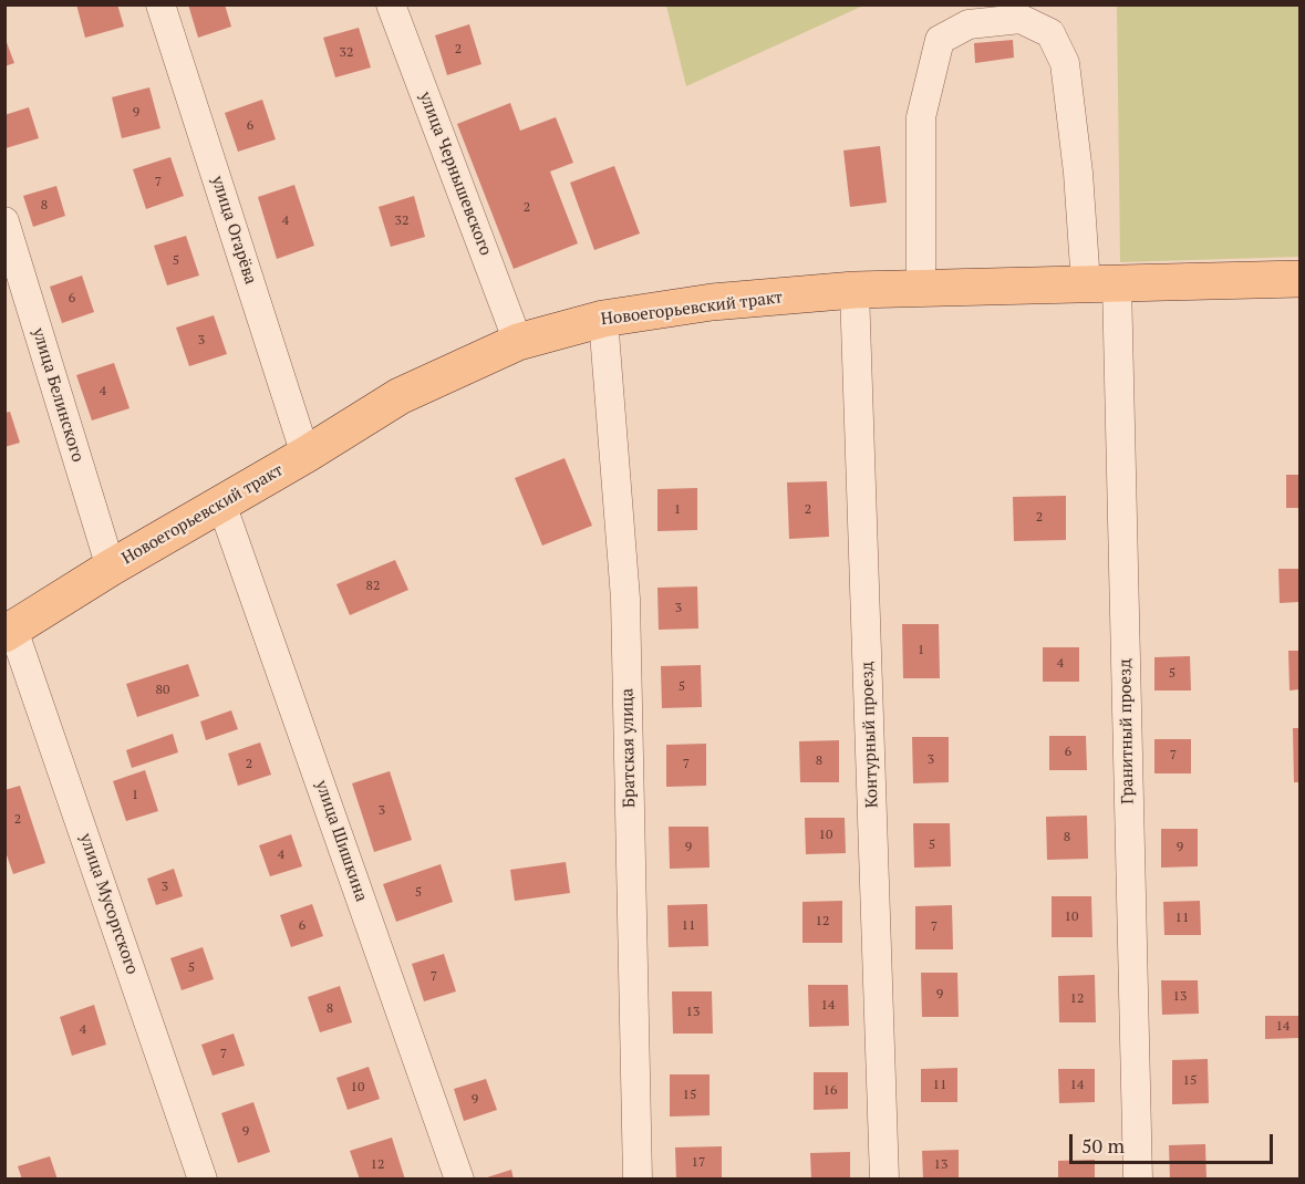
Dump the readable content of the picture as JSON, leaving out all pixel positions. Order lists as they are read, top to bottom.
{
  "streets": {
    "main road": ["Новоегорьевский тракт"],
    "street": [
      "улица Чернышевского",
      "улица Огарёва",
      "улица Белинского",
      "Гранитный проезд",
      "Контурный проезд",
      "Братская улица",
      "улица Шишкина",
      "улица Мусоргского"
    ]
  },
  "crossings": [
    ["улица Чернышевского", "Новоегорьевский тракт"],
    ["улица Огарёва", "Новоегорьевский тракт"],
    ["Новоегорьевский тракт", "улица Белинского"],
    ["Новоегорьевский тракт", "Гранитный проезд"],
    ["Новоегорьевский тракт", "Контурный проезд"],
    ["Новоегорьевский тракт", "Братская улица"],
    ["Новоегорьевский тракт", "улица Шишкина"],
    ["Новоегорьевский тракт", "улица Мусоргского"]
  ],
  "house_numbers": [
    "2",
    "32",
    "9",
    "6",
    "7",
    "8",
    "2",
    "4",
    "32",
    "5",
    "6",
    "3",
    "4",
    "1",
    "2",
    "2",
    "82",
    "3",
    "1",
    "4",
    "5",
    "5",
    "80",
    "6",
    "7",
    "3",
    "8",
    "2",
    "7",
    "1",
    "3",
    "2",
    "10",
    "8",
    "5",
    "9",
    "9",
    "4",
    "3",
    "5",
    "10",
    "11",
    "12",
    "6",
    "11",
    "7",
    "5",
    "7",
    "9",
    "13",
    "12",
    "14",
    "8",
    "13",
    "14",
    "4",
    "7",
    "15",
    "11",
    "14",
    "10",
    "16",
    "15",
    "9",
    "9",
    "17",
    "12",
    "13"
  ],
  "scale_bar": "50 m"
}
